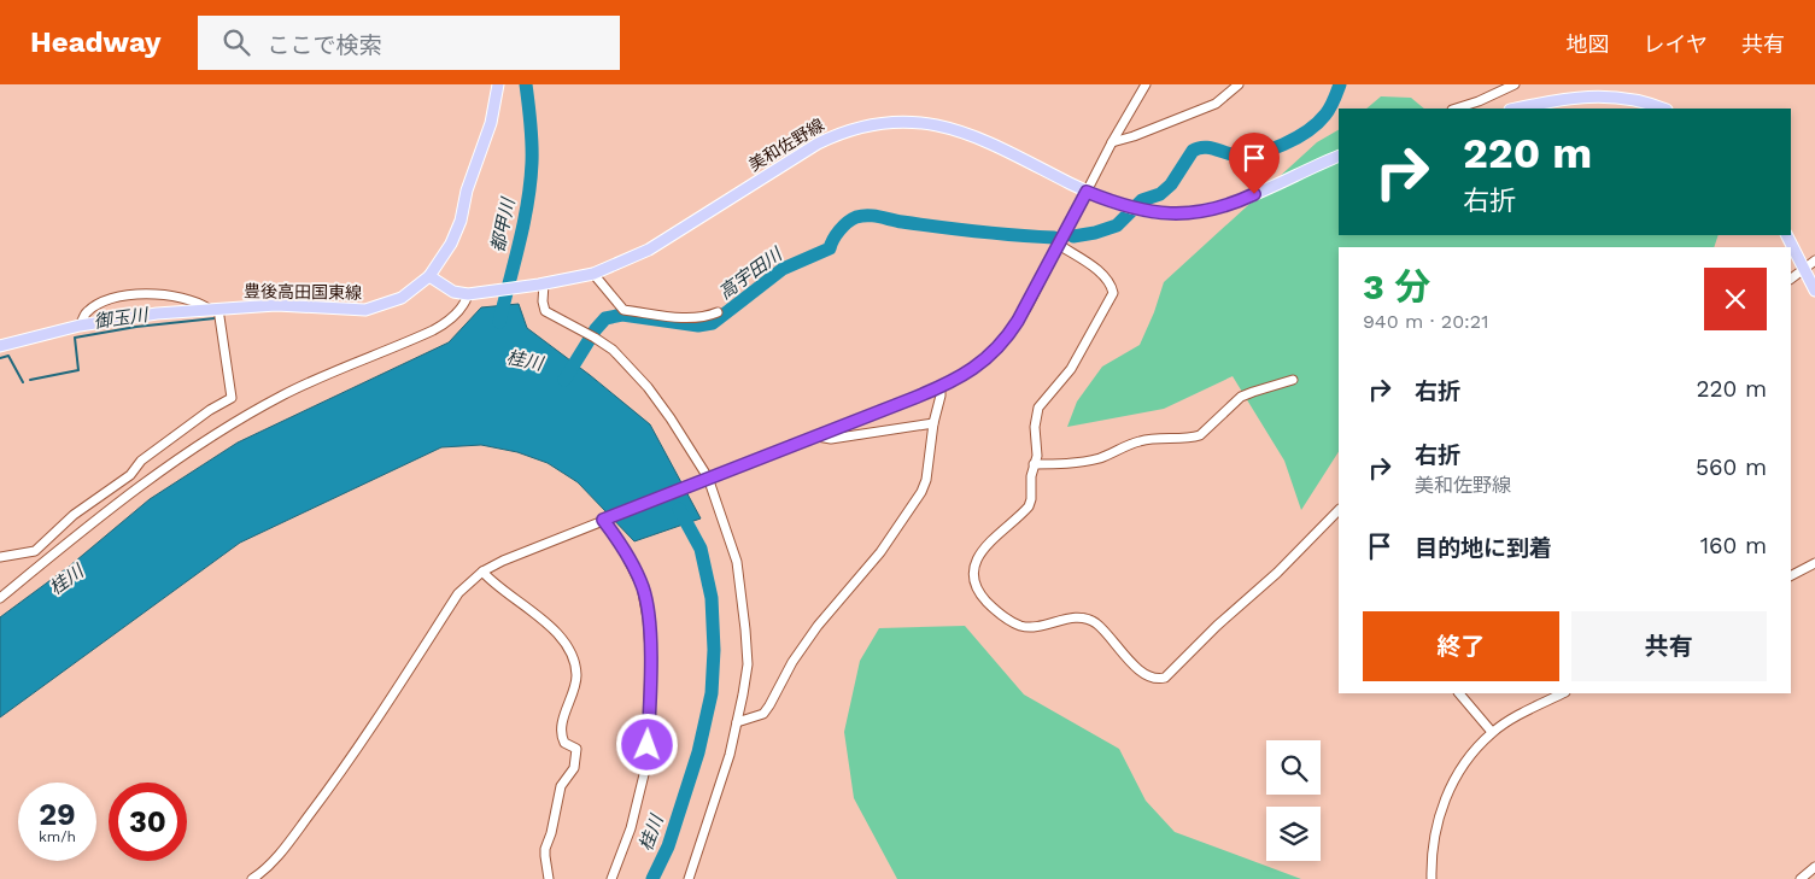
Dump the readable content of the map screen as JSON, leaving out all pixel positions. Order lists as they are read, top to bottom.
{
  "streets": {
    "main road": ["美和佐野線", "豊後高田国東線"]
  },
  "crossings": [
    ["美和佐野線", "豊後高田国東線"]
  ],
  "water": [
    "都甲川",
    "高宇田川",
    "御玉川",
    "桂川"
  ],
  "page": {
    "header": "Headway",
    "search": "ここで検索",
    "nav": ["地図", "レイヤ", "共有"],
    "turn": ["220 m", "右折"],
    "heading": ["3 分", "940 m · 20:21"],
    "list": [
      {
        "name": "右折",
        "value": "220 m"
      },
      {
        "name": "右折",
        "note": "美和佐野線",
        "value": "560 m"
      },
      {
        "name": "目的地に到着",
        "value": "160 m"
      }
    ],
    "buttons": ["終了", "共有"],
    "speed": "29 km/h",
    "limit": "30"
  }
}
